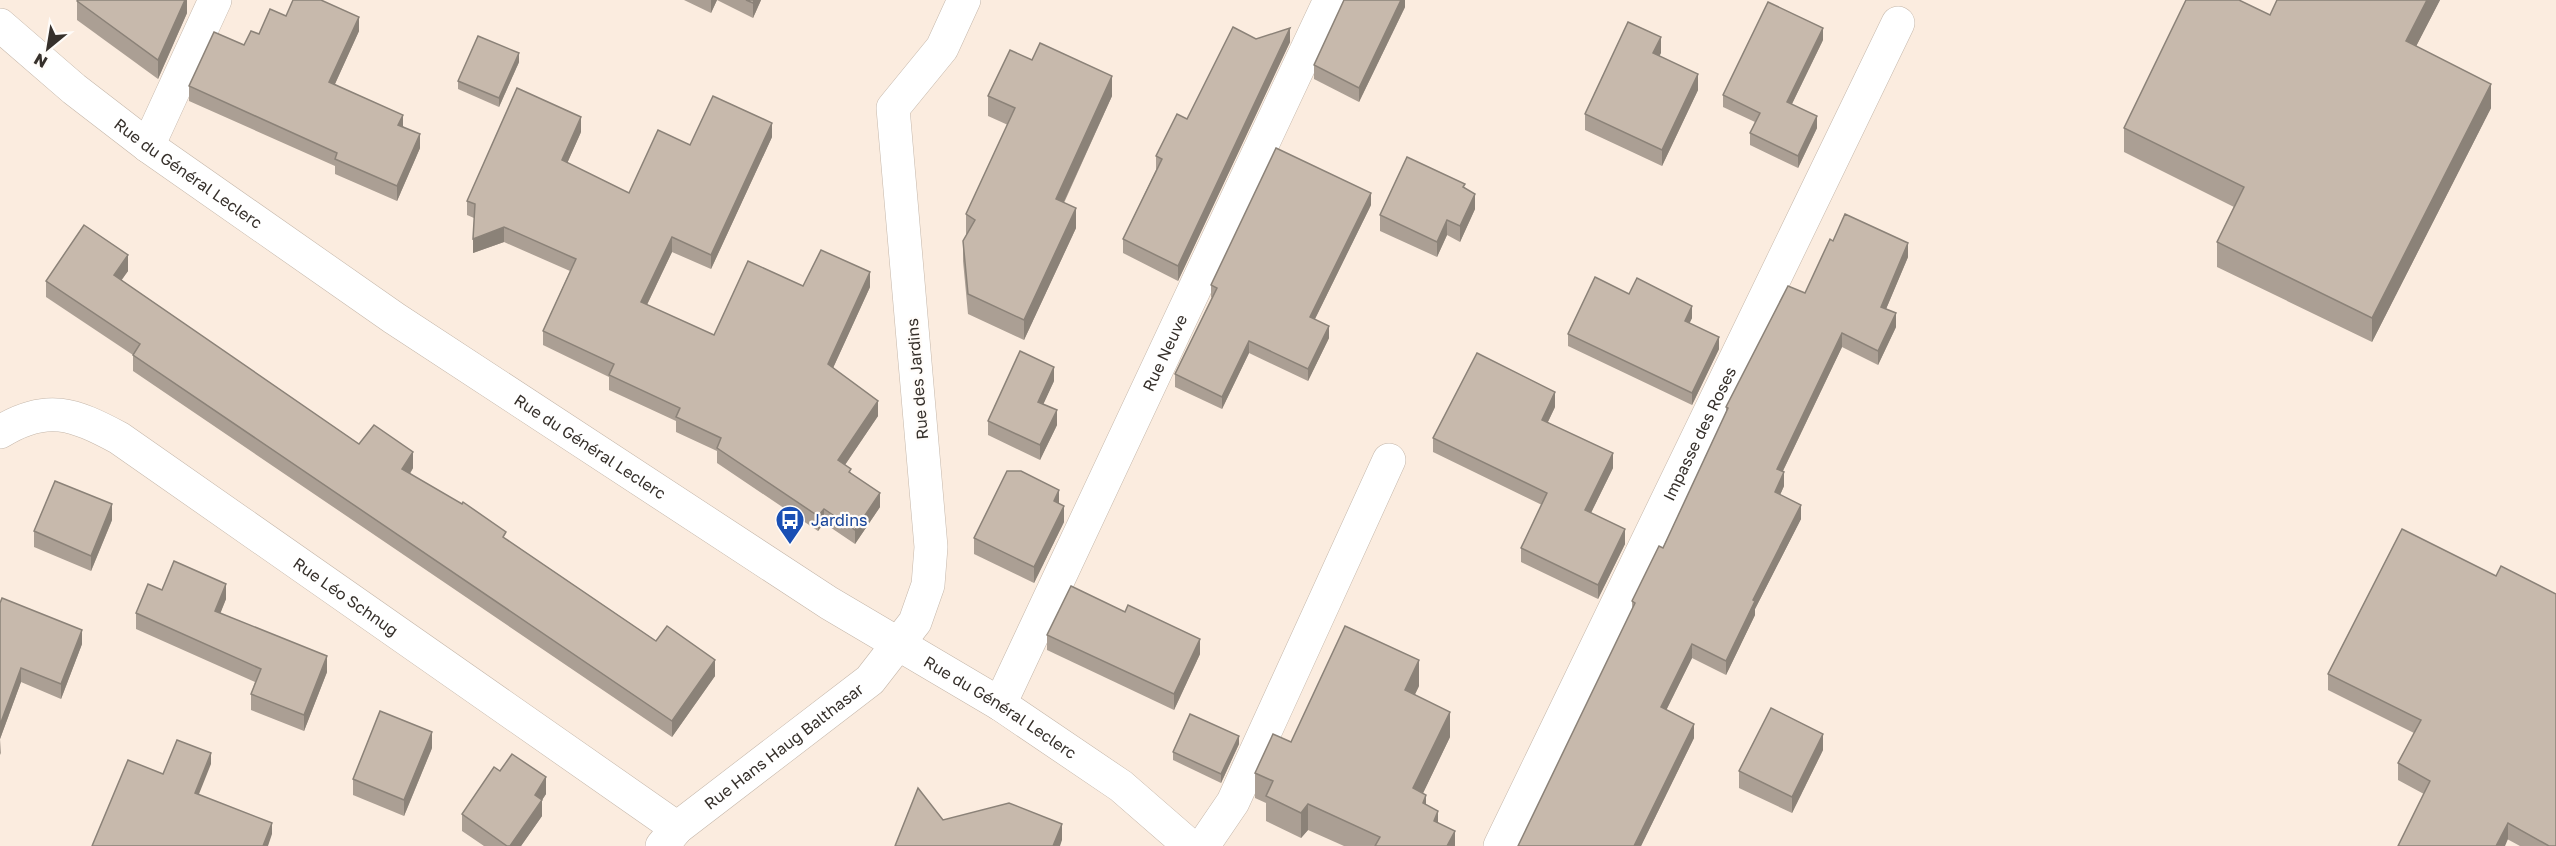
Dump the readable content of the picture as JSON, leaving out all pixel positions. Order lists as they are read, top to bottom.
{
  "streets": {
    "street": [
      "Rue du Général Leclerc",
      "Rue Neuve",
      "Rue des Jardins",
      "Impasse des Roses",
      "Rue Léo Schnug",
      "Rue Hans Haug Balthasar"
    ]
  },
  "crossings": [
    ["Rue du Général Leclerc", "Rue Neuve"],
    ["Rue du Général Leclerc", "Rue des Jardins"],
    ["Rue du Général Leclerc", "Rue Hans Haug Balthasar"],
    ["Rue des Jardins", "Rue Hans Haug Balthasar"],
    ["Rue Léo Schnug", "Rue Hans Haug Balthasar"]
  ],
  "places": {
    "bus stop": ["Jardins"]
  },
  "north": "bottom left"
}
